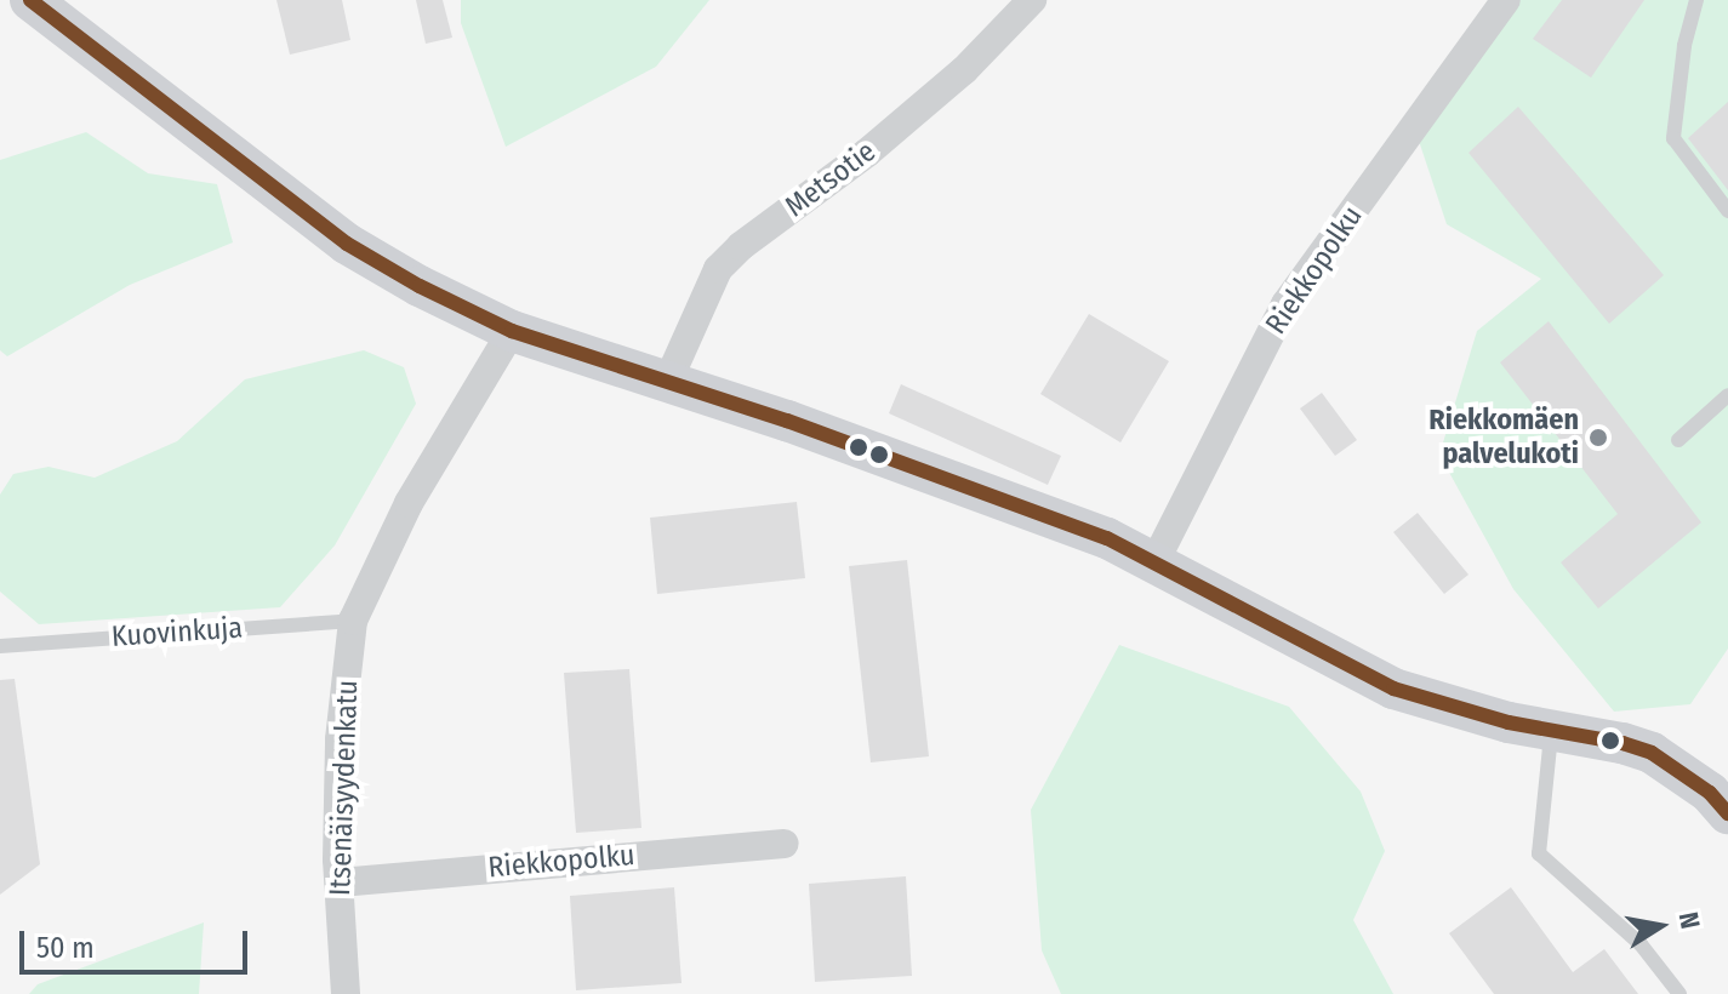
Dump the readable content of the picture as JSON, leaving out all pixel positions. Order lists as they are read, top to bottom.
{
  "streets": {
    "street": ["Metsotie", "Riekkopolku", "Itsenäisyydenkatu"],
    "lane": ["Kuovinkuja"]
  },
  "crossings": [
    ["Riekkopolku", "Itsenäisyydenkatu"],
    ["Kuovinkuja", "Itsenäisyydenkatu"]
  ],
  "places": ["Riekkomäen palvelukoti"],
  "scale_bar": "50 m",
  "north": "right"
}
